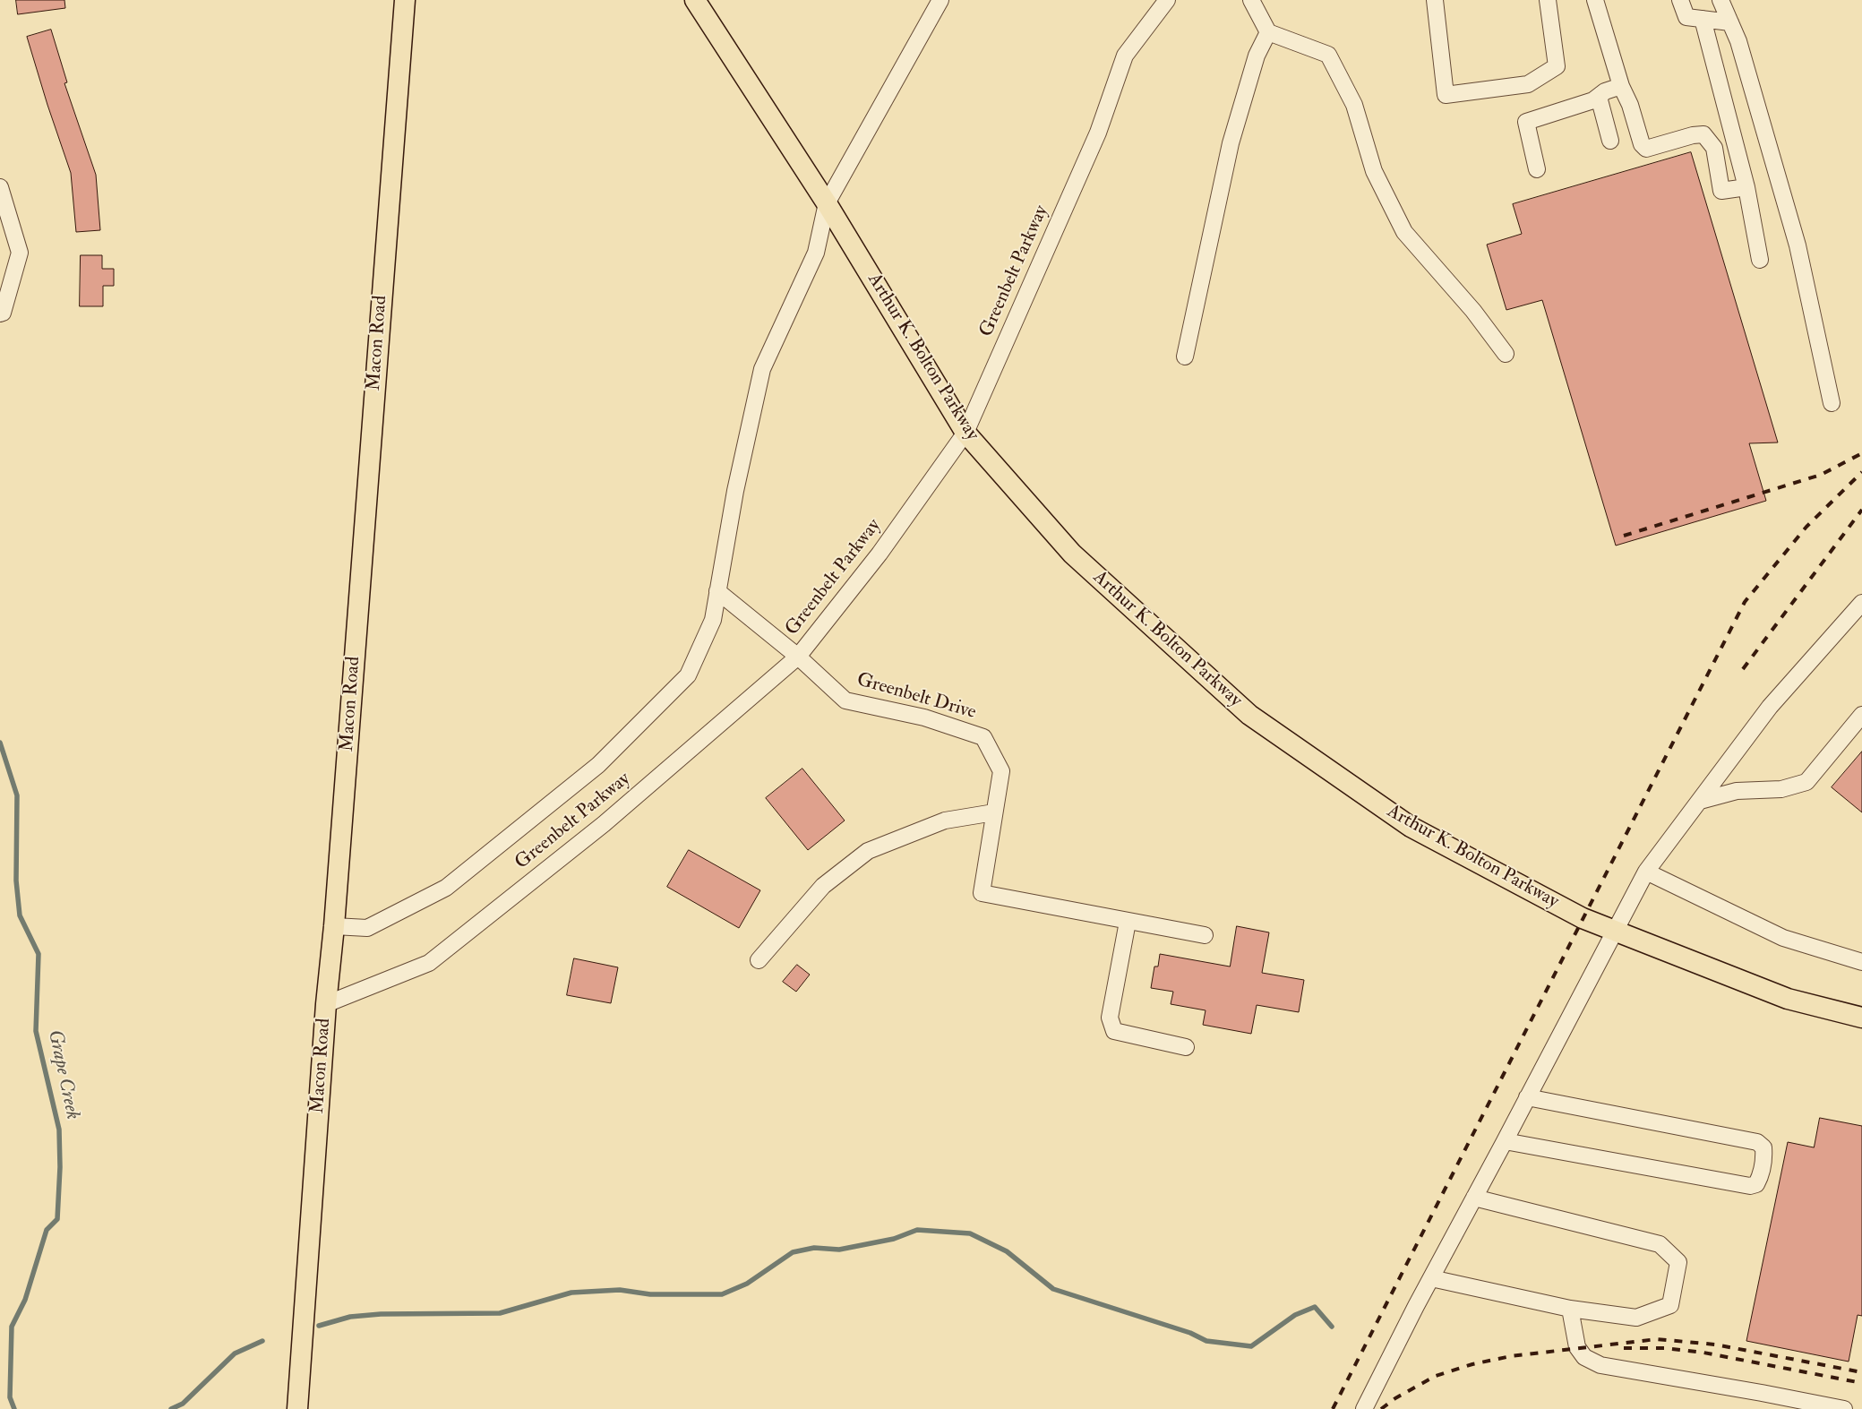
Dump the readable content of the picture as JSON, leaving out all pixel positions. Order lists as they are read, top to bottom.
{
  "streets": {
    "main road": ["Macon Road", "Arthur K. Bolton Parkway"],
    "street": ["Greenbelt Parkway", "Greenbelt Drive"]
  },
  "crossings": [
    ["Greenbelt Parkway", "Macon Road"],
    ["Greenbelt Parkway", "Arthur K. Bolton Parkway"],
    ["Greenbelt Parkway", "Greenbelt Drive"]
  ],
  "water": ["Grape Creek"]
}
